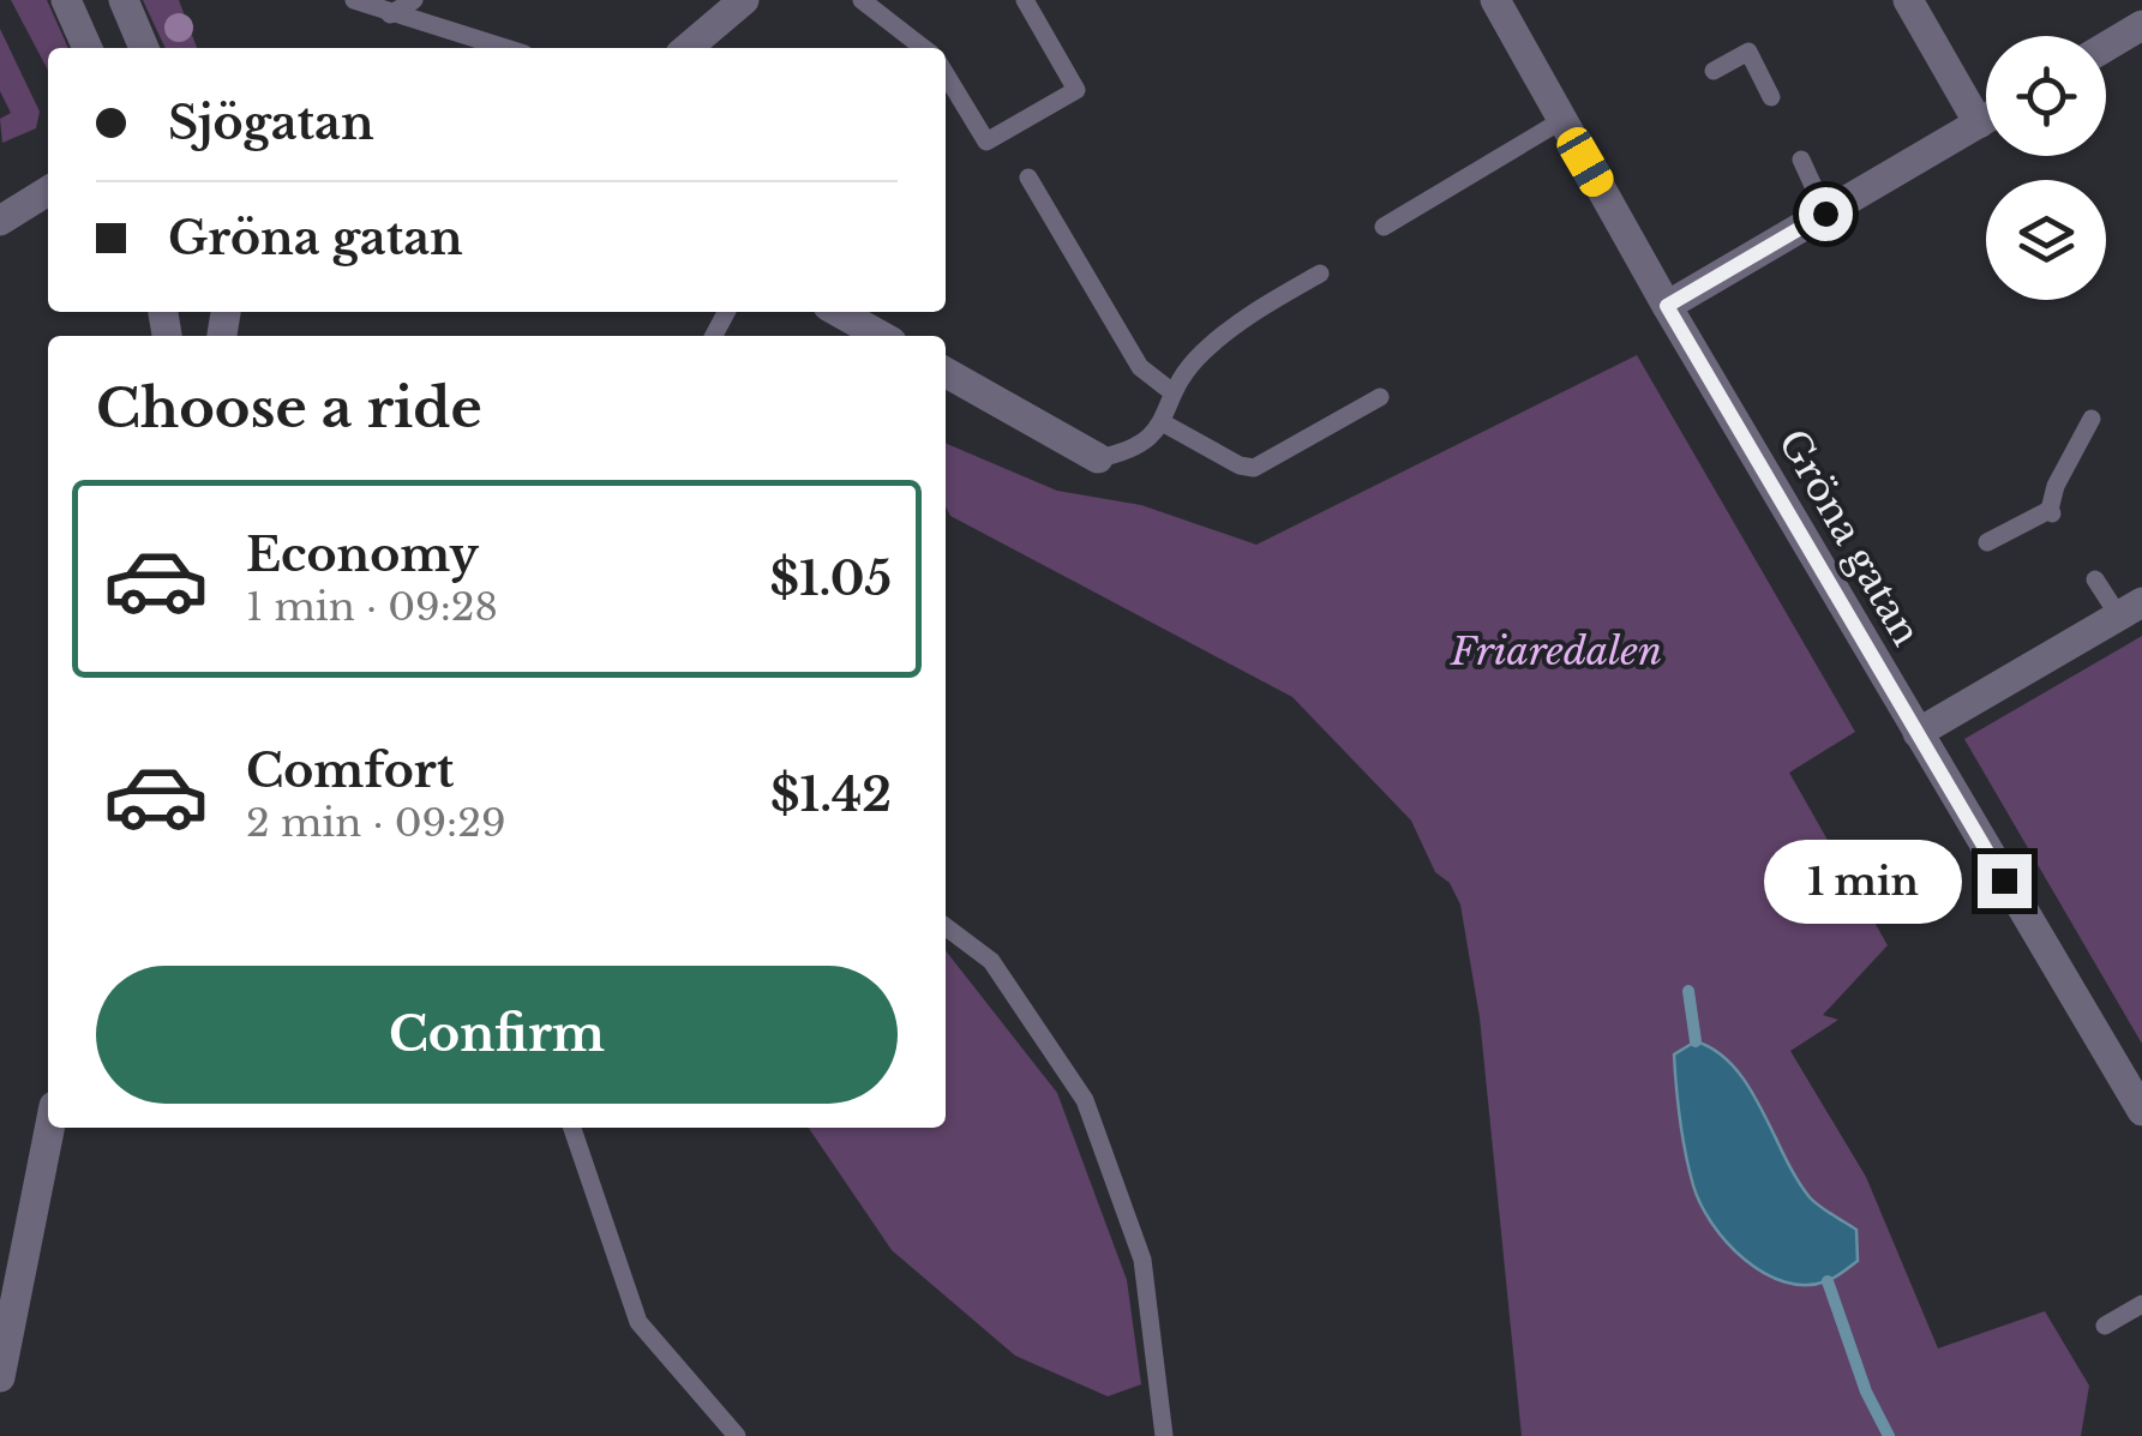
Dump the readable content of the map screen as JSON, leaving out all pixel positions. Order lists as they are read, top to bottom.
{
  "streets": {
    "street": ["Gröna gatan"]
  },
  "parks": ["Friaredalen"],
  "page": {
    "banner": ["Sjögatan", "Gröna gatan"],
    "heading": "Choose a ride",
    "list": [
      {
        "name": "Economy",
        "note": "1 min · 09:28",
        "value": "$1.05"
      },
      {
        "name": "Comfort",
        "note": "2 min · 09:29",
        "value": "$1.42"
      }
    ],
    "bubble": "1 min",
    "buttons": "Confirm"
  }
}
